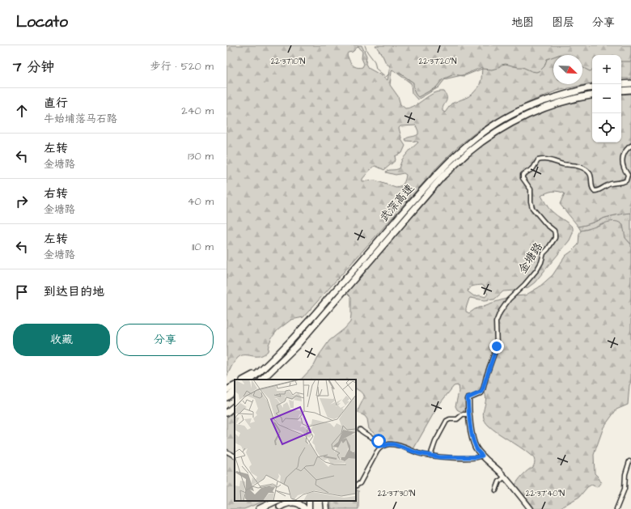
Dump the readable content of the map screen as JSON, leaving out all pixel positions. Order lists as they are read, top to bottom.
{
  "streets": {
    "highway": ["武深高速"],
    "street": ["金塘路"]
  },
  "north": "bottom right",
  "page": {
    "header": "Locato",
    "nav": ["地图", "图层", "分享"],
    "heading": ["7 分钟", "步行 · 520 m"],
    "map_buttons": ["+", "−"],
    "list": [
      ["直行", "牛始埔落马石路", "240 m"],
      ["左转", "金塘路", "130 m"],
      ["右转", "金塘路", "40 m"],
      ["左转", "金塘路", "110 m"],
      "到达目的地"
    ],
    "buttons": ["收藏", "分享"]
  },
  "coordinates": [
    "22°37'10\"N",
    "22°37'20\"N",
    "22°37'30\"N",
    "22°37'40\"N"
  ]
}
